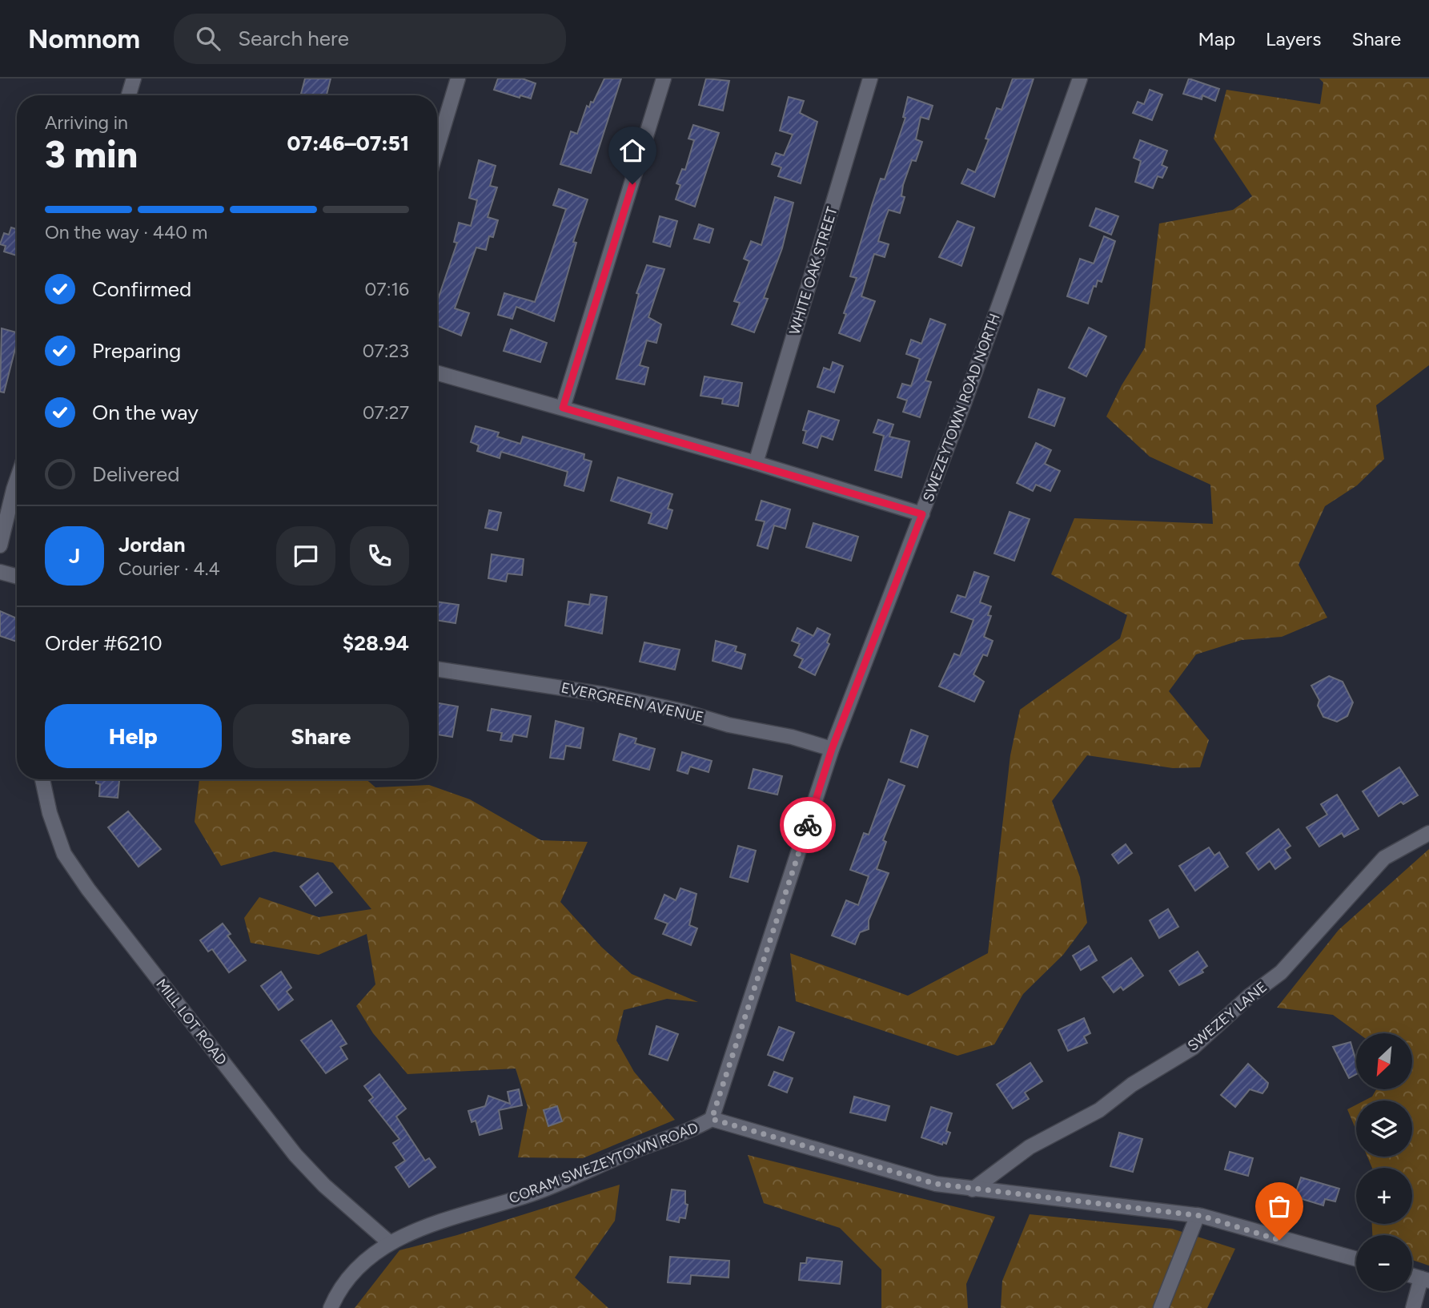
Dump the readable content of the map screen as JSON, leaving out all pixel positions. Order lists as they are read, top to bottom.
{
  "streets": {
    "street": [
      "WHITE OAK STREET",
      "SWEZEYTOWN ROAD NORTH",
      "EVERGREEN AVENUE",
      "SWEZEY LANE",
      "MILL LOT ROAD",
      "CORAM SWEZEYTOWN ROAD"
    ]
  },
  "crossings": [
    ["SWEZEYTOWN ROAD NORTH", "EVERGREEN AVENUE"],
    ["SWEZEYTOWN ROAD NORTH", "CORAM SWEZEYTOWN ROAD"],
    ["SWEZEY LANE", "CORAM SWEZEYTOWN ROAD"],
    ["MILL LOT ROAD", "CORAM SWEZEYTOWN ROAD"]
  ],
  "north": "bottom left",
  "page": {
    "header": "Nomnom",
    "search": "Search here",
    "nav": ["Map", "Layers", "Share"],
    "heading": ["3 min", "Arriving in", "07:46–07:51"],
    "panel": [
      "Jordan",
      "Courier · 4.4",
      "Order #6210",
      "$28.94"
    ],
    "bar": "On the way · 440 m",
    "list": [
      ["Confirmed", "07:16"],
      ["Preparing", "07:23"],
      ["On the way", "07:27"],
      "Delivered"
    ],
    "round": "J",
    "buttons": ["Help", "Share"],
    "map_buttons": ["+", "−"]
  }
}
